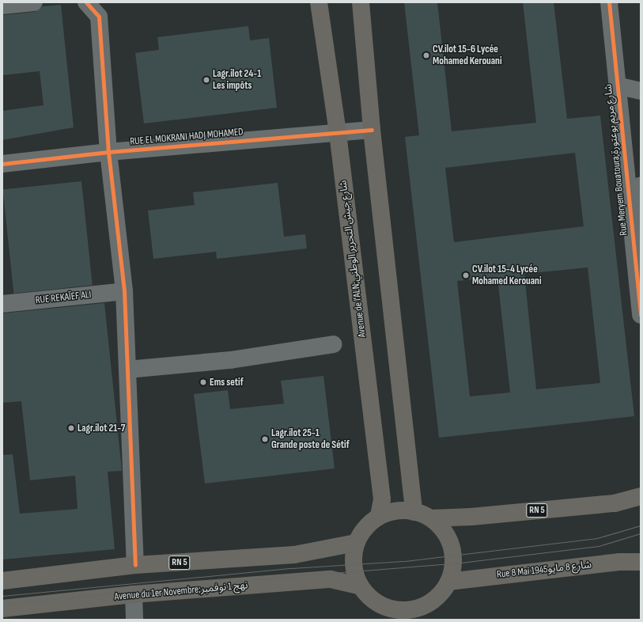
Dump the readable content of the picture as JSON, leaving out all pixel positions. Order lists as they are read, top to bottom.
{
  "streets": {
    "main road": [
      "Avenue de l'ALN;شارع جيش التحرير الوطني",
      "RN 5",
      "Rue 8 Mai شارع 8 مايو1945",
      "Avenue du 1er Novembre;نهج 1 نوفمبر"
    ],
    "street": ["RUE EL MOKRANI HADJ MOHAMED", "Rue Meryem Bouatoura;شارع مريم بوعتورة", "RUE REKAÏEF ALI"]
  },
  "crossings": [
    ["RUE EL MOKRANI HADJ MOHAMED", "Avenue de l'ALN;شارع جيش التحرير الوطني"],
    ["Avenue de l'ALN;شارع جيش التحرير الوطني", "RN 5"],
    ["Avenue de l'ALN;شارع جيش التحرير الوطني", "Rue 8 Mai شارع 8 مايو1945"],
    ["Avenue de l'ALN;شارع جيش التحرير الوطني", "Avenue du 1er Novembre;نهج 1 نوفمبر"],
    ["RN 5", "Rue 8 Mai شارع 8 مايو1945"],
    ["RN 5", "Avenue du 1er Novembre;نهج 1 نوفمبر"],
    ["Rue 8 Mai شارع 8 مايو1945", "Avenue du 1er Novembre;نهج 1 نوفمبر"]
  ],
  "places": [
    "CV.ilot 15-6 Lycée Mohamed Kerouani",
    "Lagr.ilot 24-1 Les impôts",
    "CV.ilot 15-4 Lycée Mohamed Kerouani",
    "Ems setif",
    "Lagr.ilot 21-7",
    "Lagr.ilot 25-1 Grande poste de Sétif"
  ]
}
